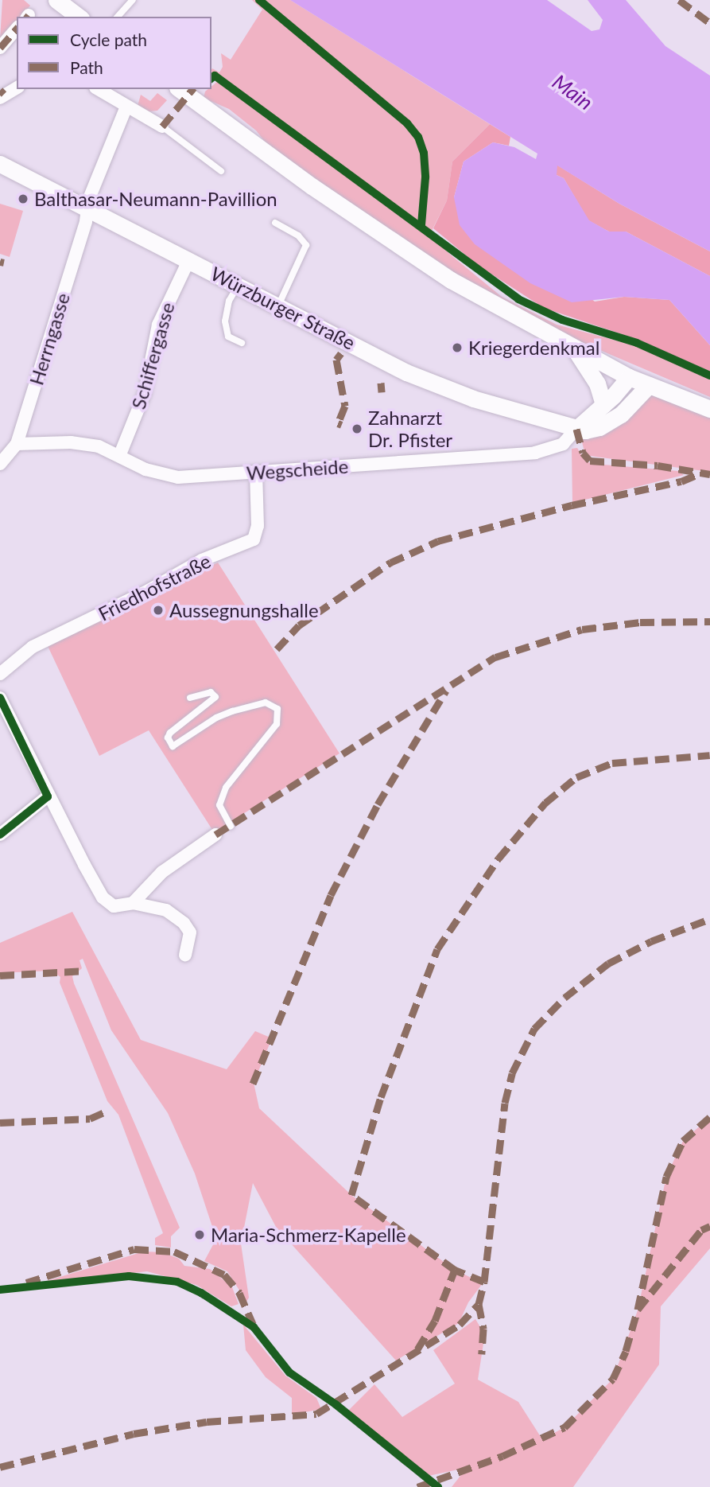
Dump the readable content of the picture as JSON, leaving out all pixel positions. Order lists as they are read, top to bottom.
{
  "streets": {
    "street": [
      "Würzburger Straße",
      "Herrngasse",
      "Schiffergasse",
      "Wegscheide",
      "Friedhofstraße"
    ]
  },
  "crossings": [
    ["Würzburger Straße", "Herrngasse"],
    ["Würzburger Straße", "Schiffergasse"],
    ["Würzburger Straße", "Wegscheide"],
    ["Herrngasse", "Wegscheide"],
    ["Schiffergasse", "Wegscheide"],
    ["Wegscheide", "Friedhofstraße"]
  ],
  "water": ["Main"],
  "places": [
    "Balthasar-Neumann-Pavillion",
    "Kriegerdenkmal",
    "Zahnarzt Dr. Pfister",
    "Aussegnungshalle",
    "Maria-Schmerz-Kapelle"
  ],
  "legend": ["Cycle path", "Path"]
}
